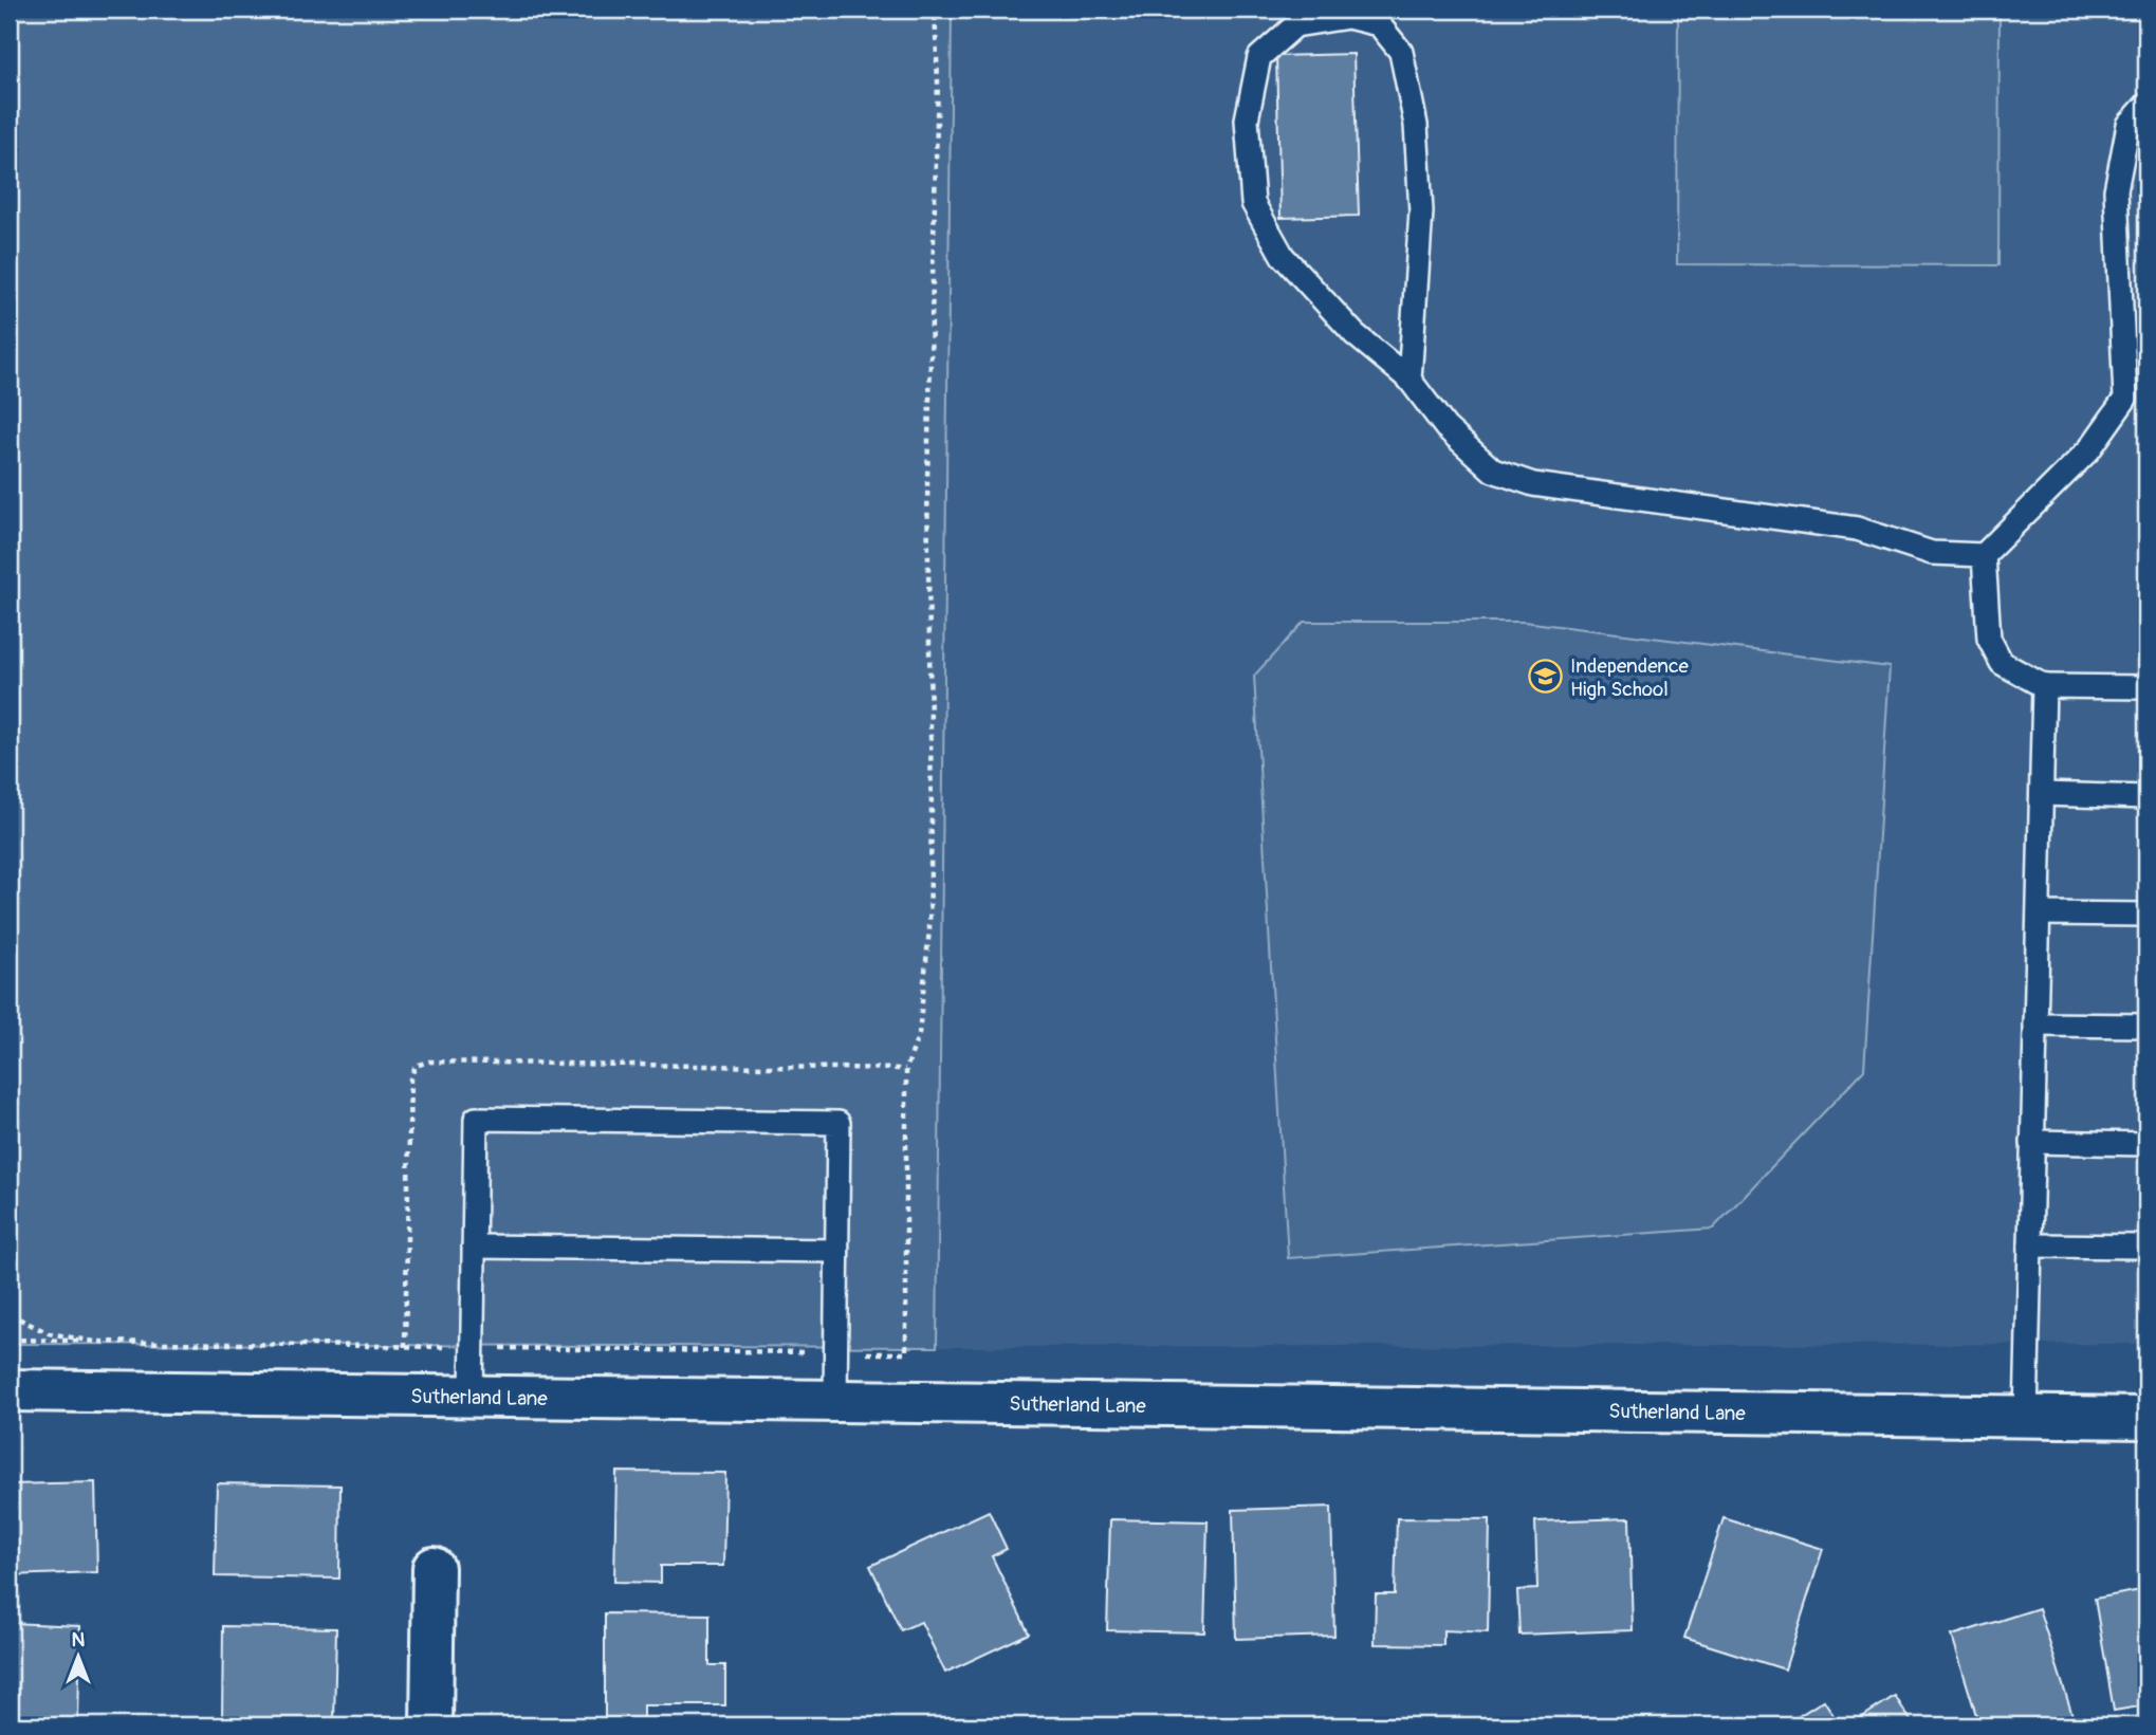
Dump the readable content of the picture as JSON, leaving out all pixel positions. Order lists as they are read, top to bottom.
{
  "streets": {
    "street": ["Sutherland Lane"]
  },
  "places": {
    "school or university": ["Independence High School"]
  },
  "north": "top"
}
